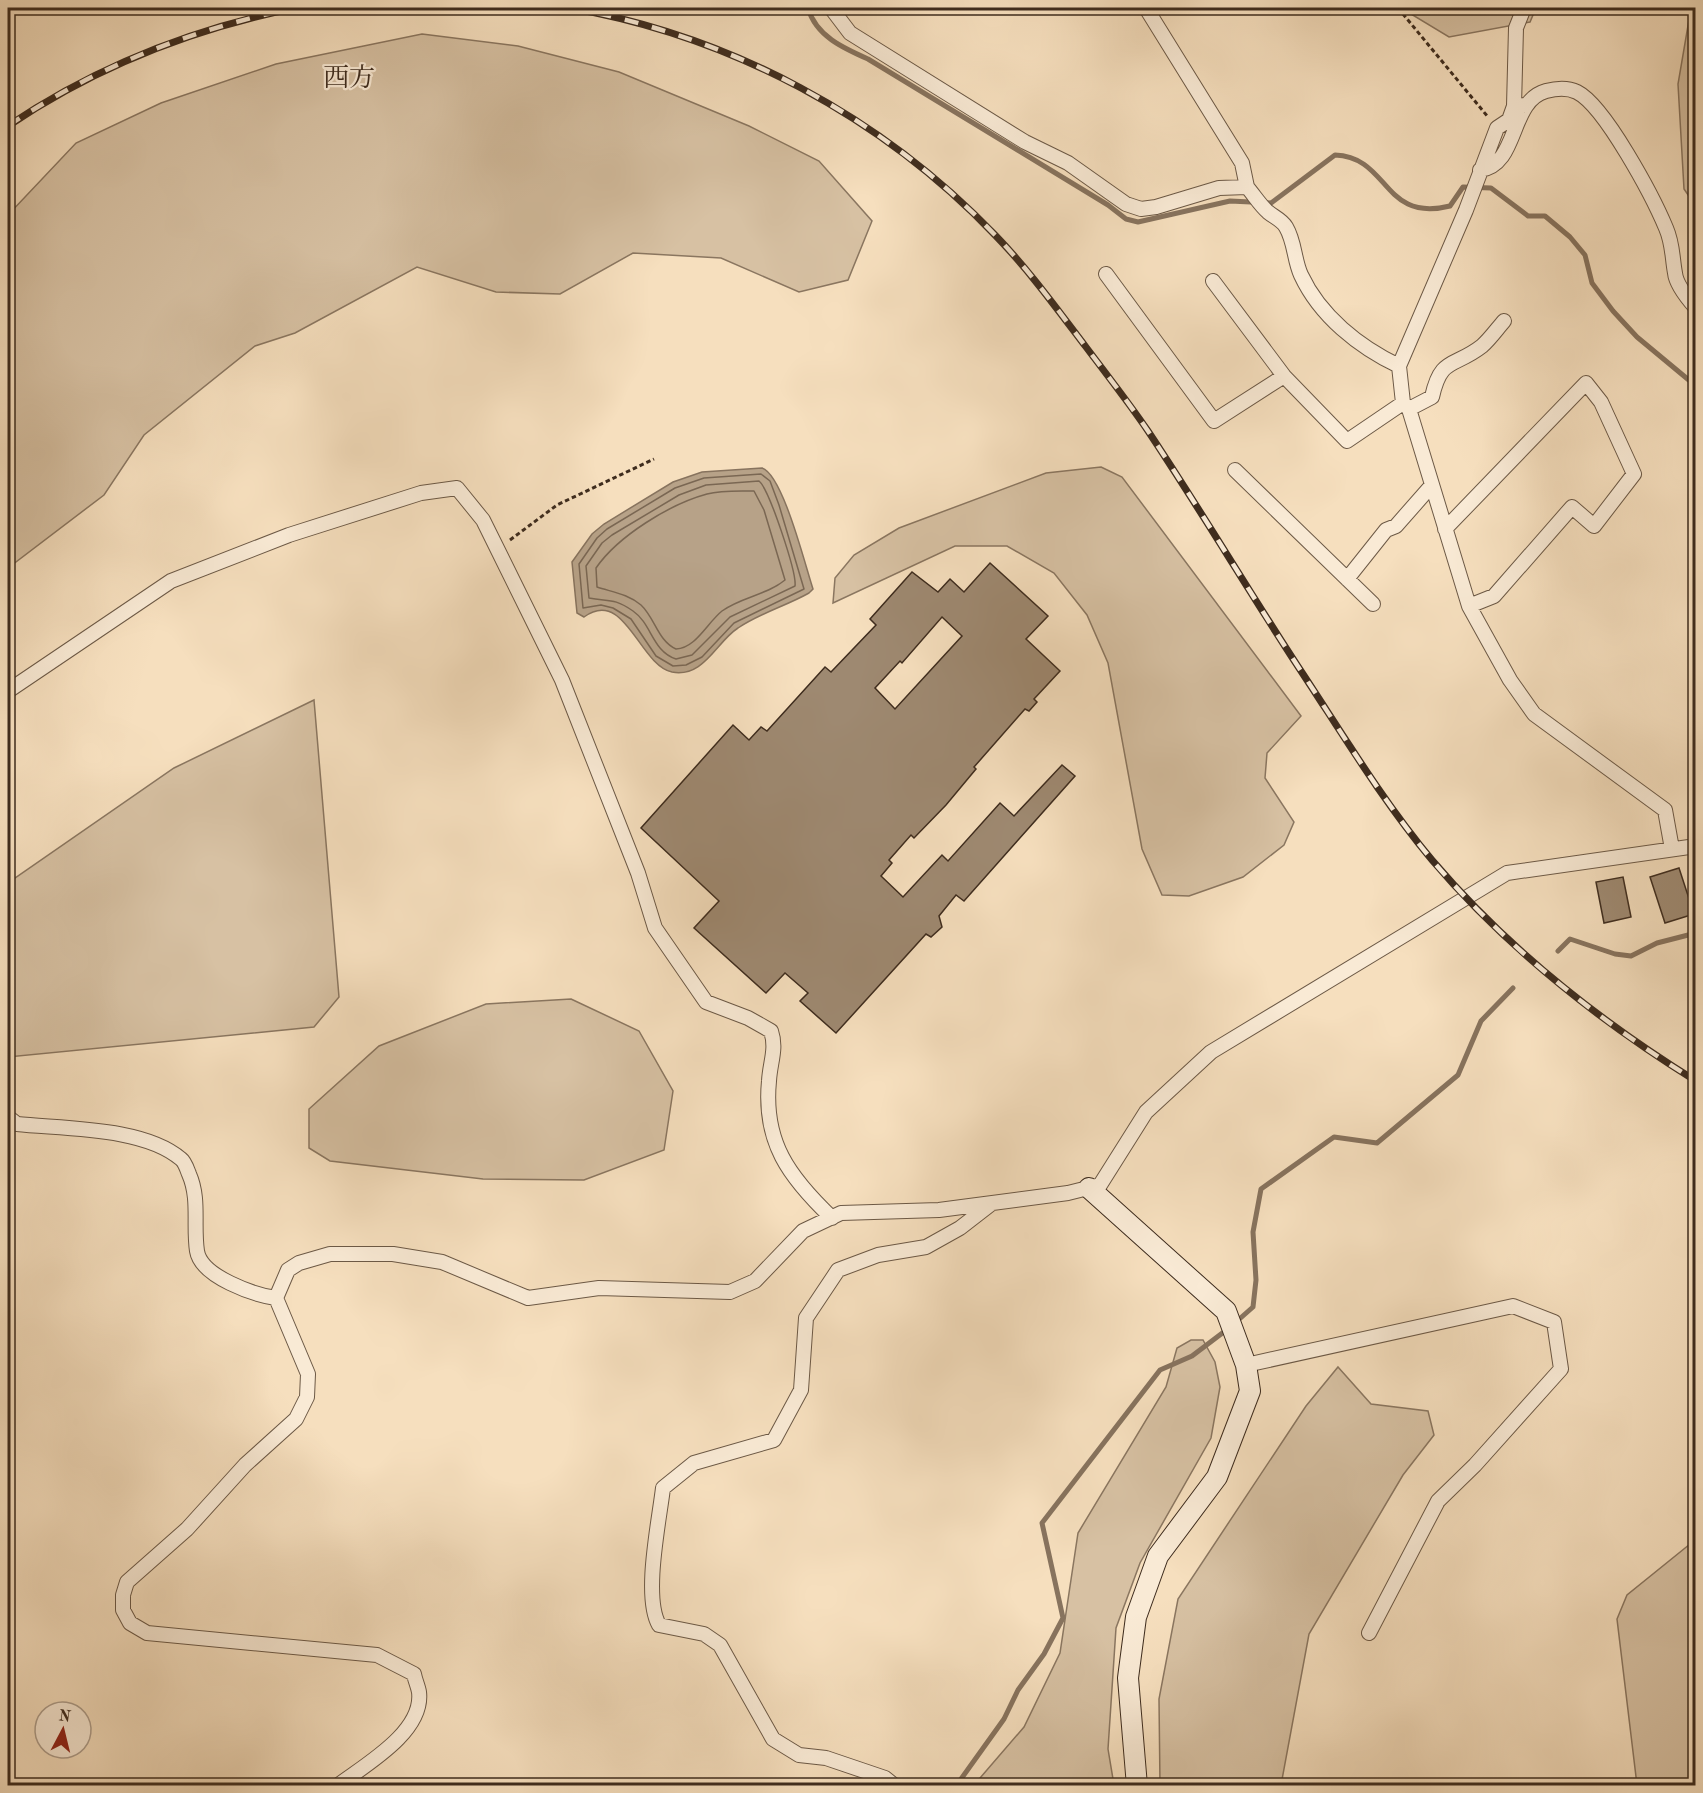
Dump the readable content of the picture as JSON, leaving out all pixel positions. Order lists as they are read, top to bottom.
{
  "districts": ["西方"],
  "north": "top"
}
